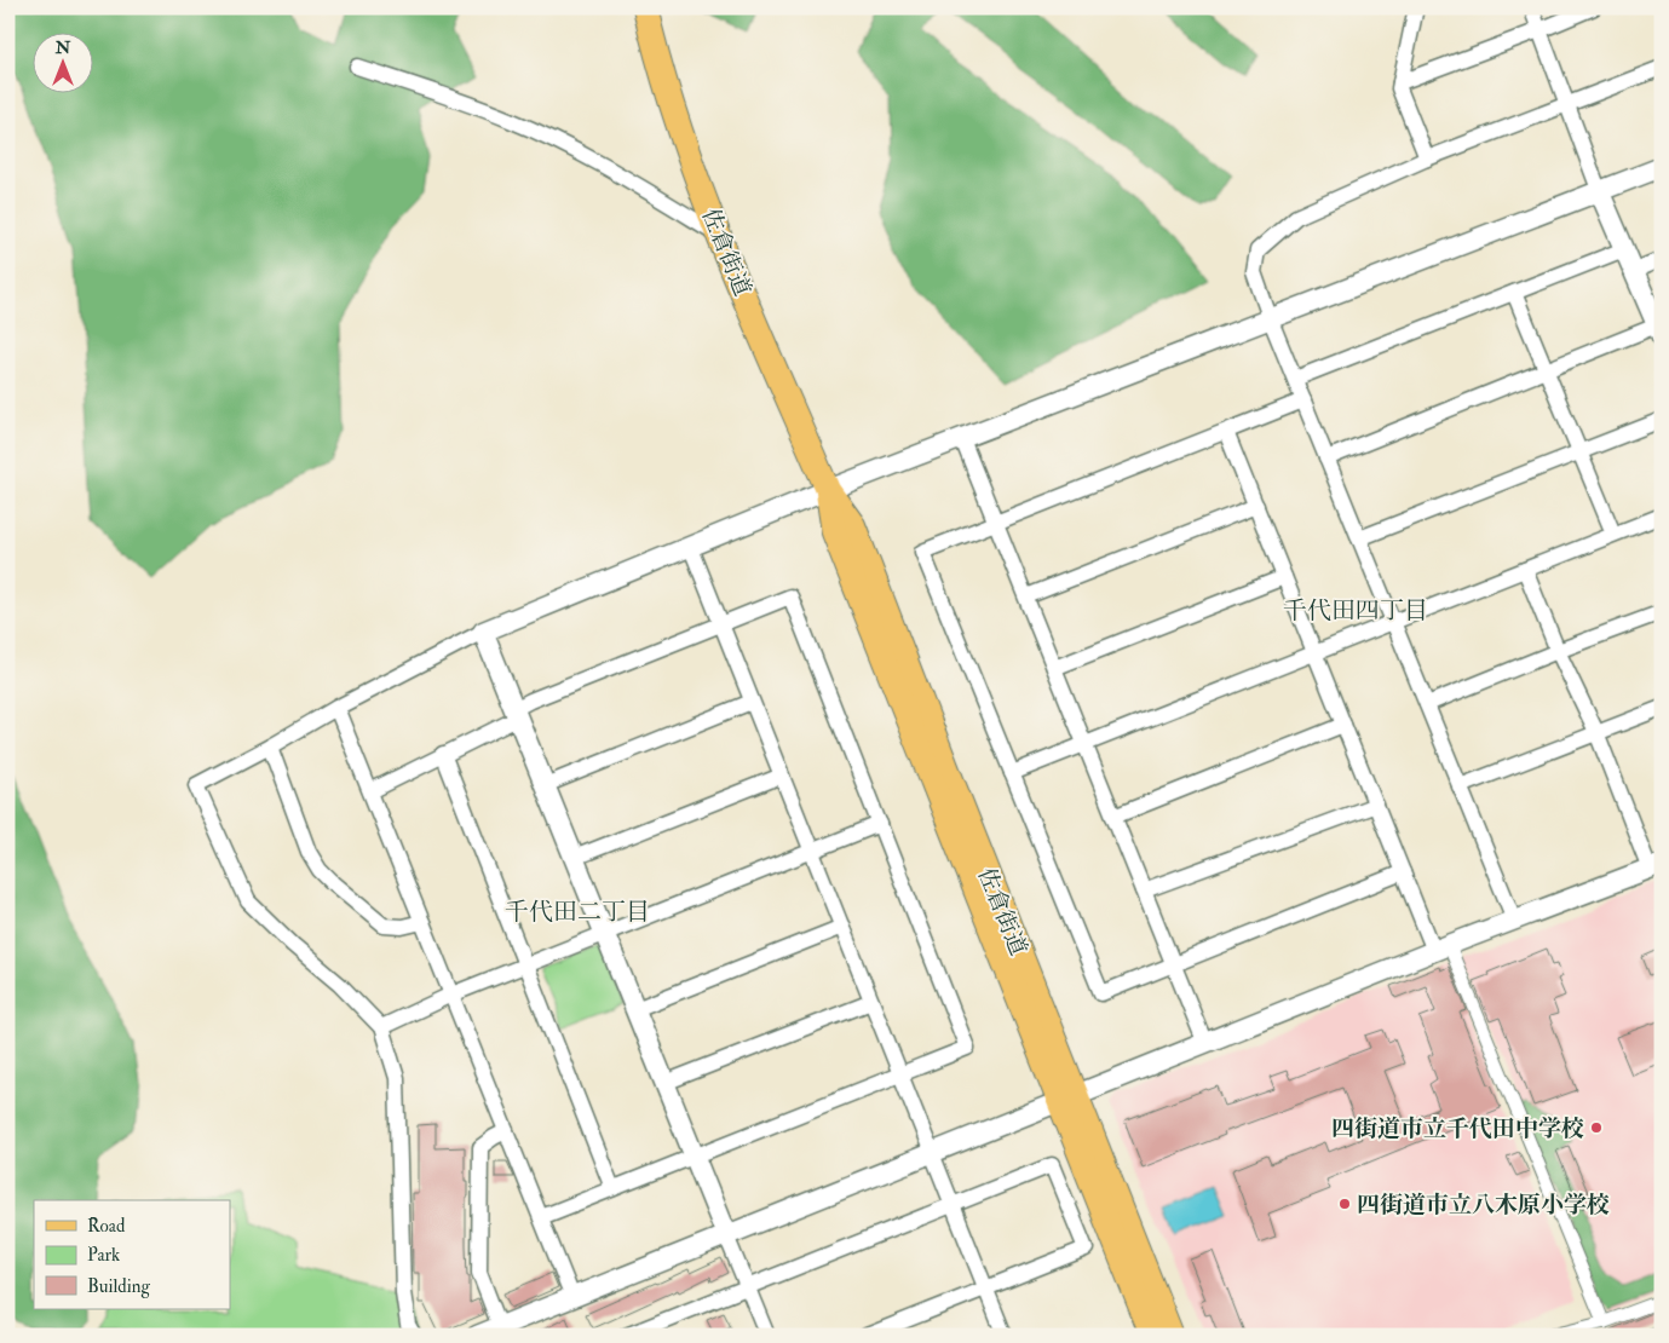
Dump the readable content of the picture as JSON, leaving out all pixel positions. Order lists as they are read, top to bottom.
{
  "streets": {
    "main road": ["佐倉街道"]
  },
  "districts": ["千代田四丁目", "千代田二丁目"],
  "places": ["四街道市立千代田中学校", "四街道市立八木原小学校"],
  "legend": ["Road", "Park", "Building"],
  "north": "top"
}
